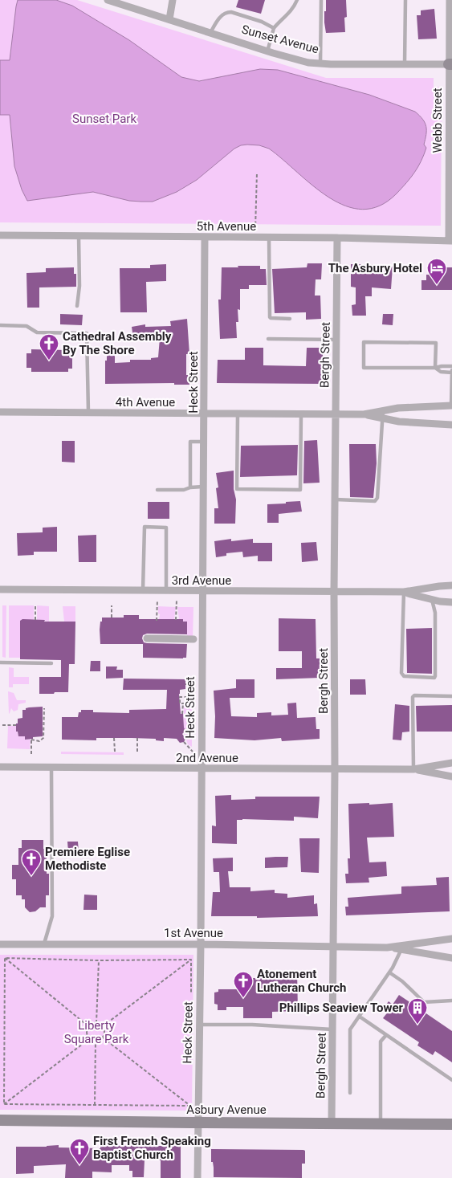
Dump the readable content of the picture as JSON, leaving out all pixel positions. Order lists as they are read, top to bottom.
{
  "streets": {
    "street": [
      "Sunset Avenue",
      "Webb Street",
      "5th Avenue",
      "Bergh Street",
      "Heck Street",
      "4th Avenue",
      "3rd Avenue",
      "2nd Avenue",
      "1st Avenue",
      "Asbury Avenue"
    ]
  },
  "crossings": [
    ["Sunset Avenue", "Webb Street"],
    ["Webb Street", "5th Avenue"],
    ["5th Avenue", "Bergh Street"],
    ["5th Avenue", "Heck Street"],
    ["Bergh Street", "4th Avenue"],
    ["Bergh Street", "3rd Avenue"],
    ["Bergh Street", "2nd Avenue"],
    ["Bergh Street", "1st Avenue"],
    ["Bergh Street", "Asbury Avenue"],
    ["Heck Street", "4th Avenue"],
    ["Heck Street", "3rd Avenue"],
    ["Heck Street", "2nd Avenue"],
    ["Heck Street", "1st Avenue"],
    ["Heck Street", "Asbury Avenue"]
  ],
  "parks": ["Sunset Park", "Liberty Square Park"],
  "places": {
    "hotel": ["The Asbury Hotel"],
    "church": [
      "Cathedral Assembly By The Shore",
      "Premiere Eglise Methodiste",
      "Atonement Lutheran Church",
      "First French Speaking Baptist Church"
    ],
    "building": ["Phillips Seaview Tower"]
  }
}
